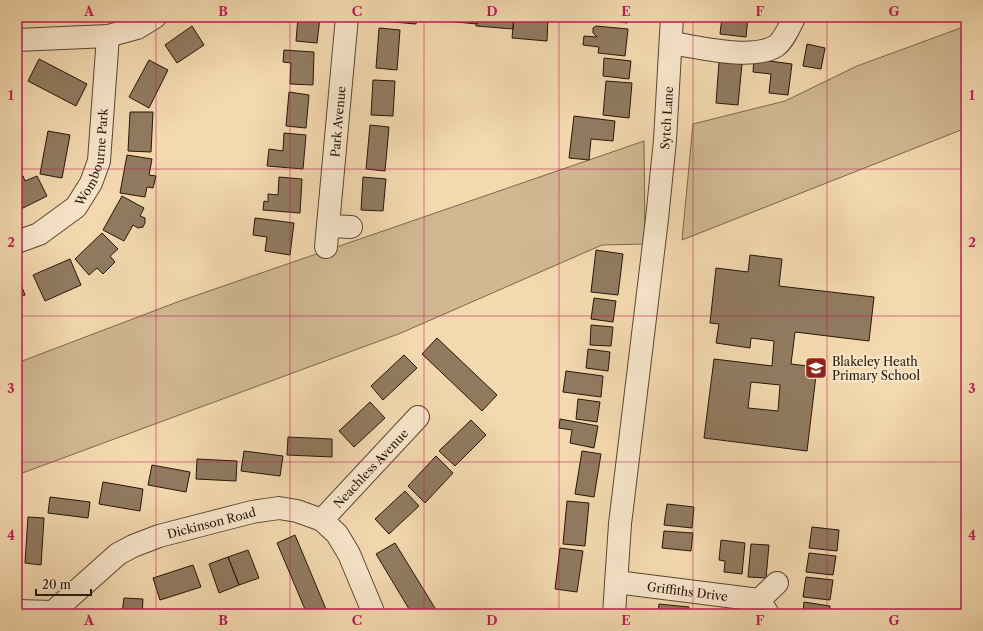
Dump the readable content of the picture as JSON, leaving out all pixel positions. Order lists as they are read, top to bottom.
{
  "streets": {
    "street": [
      "Sytch Lane",
      "Park Avenue",
      "Wombourne Park",
      "Neachless Avenue",
      "Dickinson Road",
      "Griffiths Drive"
    ]
  },
  "crossings": [
    ["Sytch Lane", "Griffiths Drive"],
    ["Neachless Avenue", "Dickinson Road"]
  ],
  "places": {
    "school or university": ["Blakeley Heath Primary School"]
  },
  "scale_bar": "20 m",
  "grid": {
    "columns": [
      "A",
      "B",
      "C",
      "D",
      "E",
      "F",
      "G"
    ],
    "rows": [
      "1",
      "2",
      "3",
      "4"
    ]
  }
}
